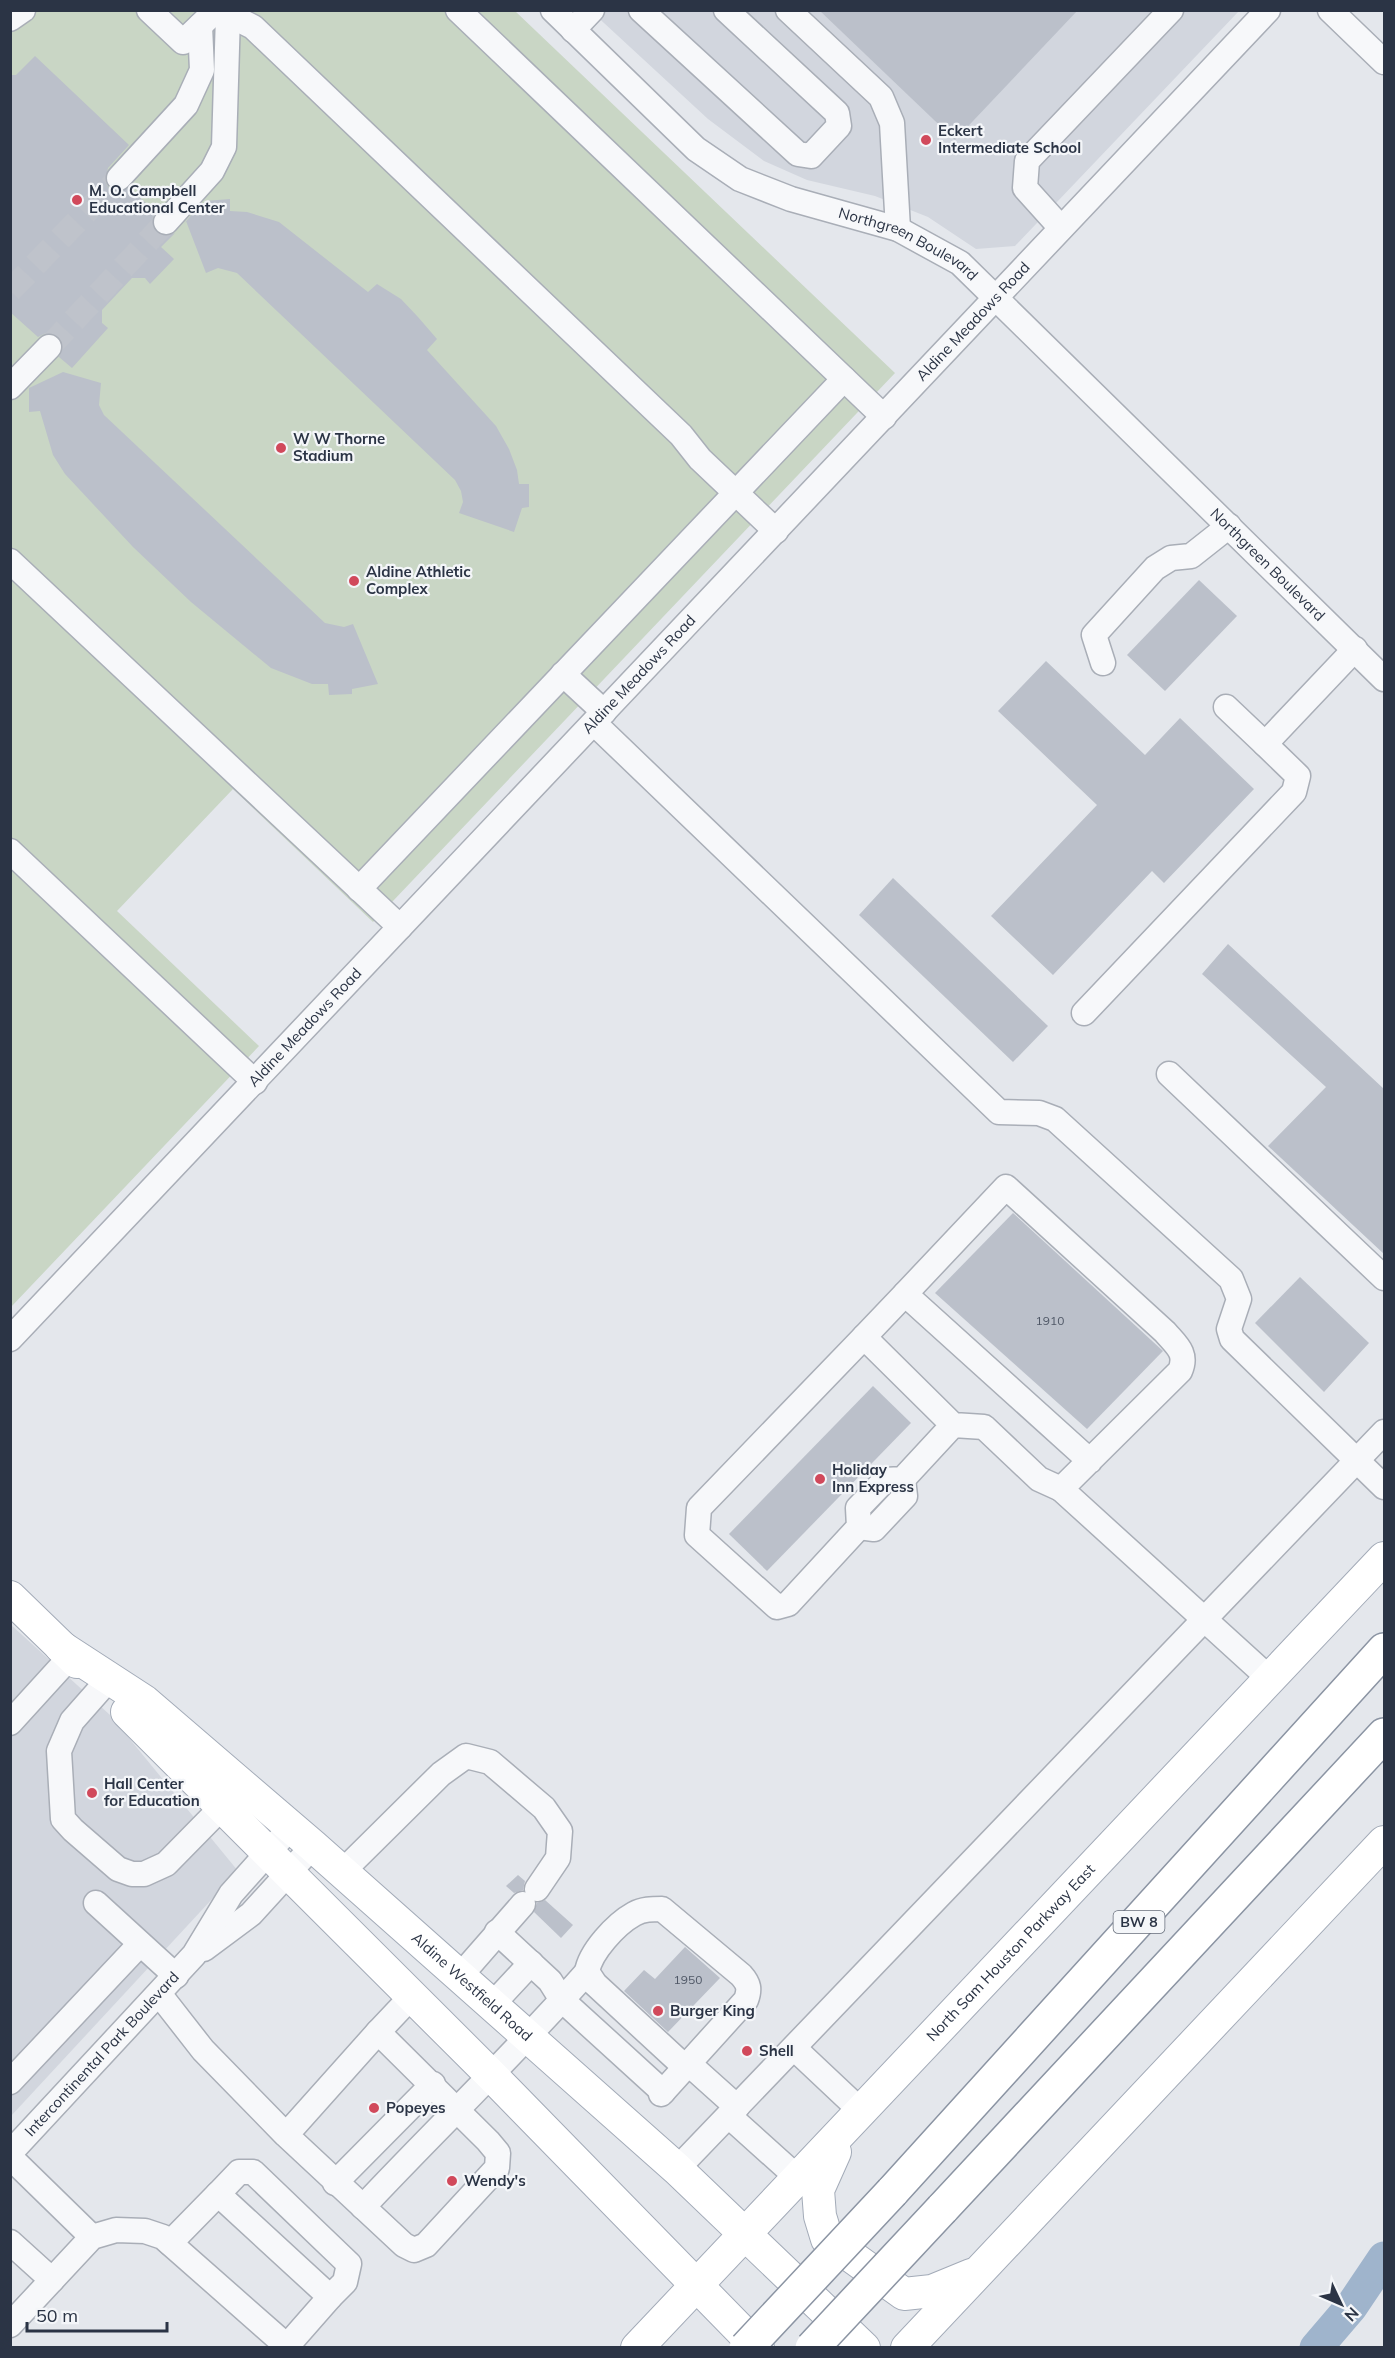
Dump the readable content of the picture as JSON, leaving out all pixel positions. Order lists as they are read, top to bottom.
{
  "streets": {
    "highway": ["BW 8"],
    "main road": ["North Sam Houston Parkway East", "Aldine Westfield Road"],
    "street": ["Northgreen Boulevard", "Aldine Meadows Road", "Intercontinental Park Boulevard"]
  },
  "crossings": [
    ["Northgreen Boulevard", "Aldine Meadows Road"],
    ["North Sam Houston Parkway East", "Aldine Westfield Road"],
    ["Aldine Westfield Road", "Intercontinental Park Boulevard"]
  ],
  "places": [
    "Eckert Intermediate School",
    "M. O. Campbell Educational Center",
    "W W Thorne Stadium",
    "Aldine Athletic Complex",
    "Holiday Inn Express",
    "Hall Center for Education",
    "Burger King",
    "Shell",
    "Popeyes",
    "Wendy's"
  ],
  "house_numbers": ["1910", "1950"],
  "scale_bar": "50 m",
  "north": "bottom right"
}
